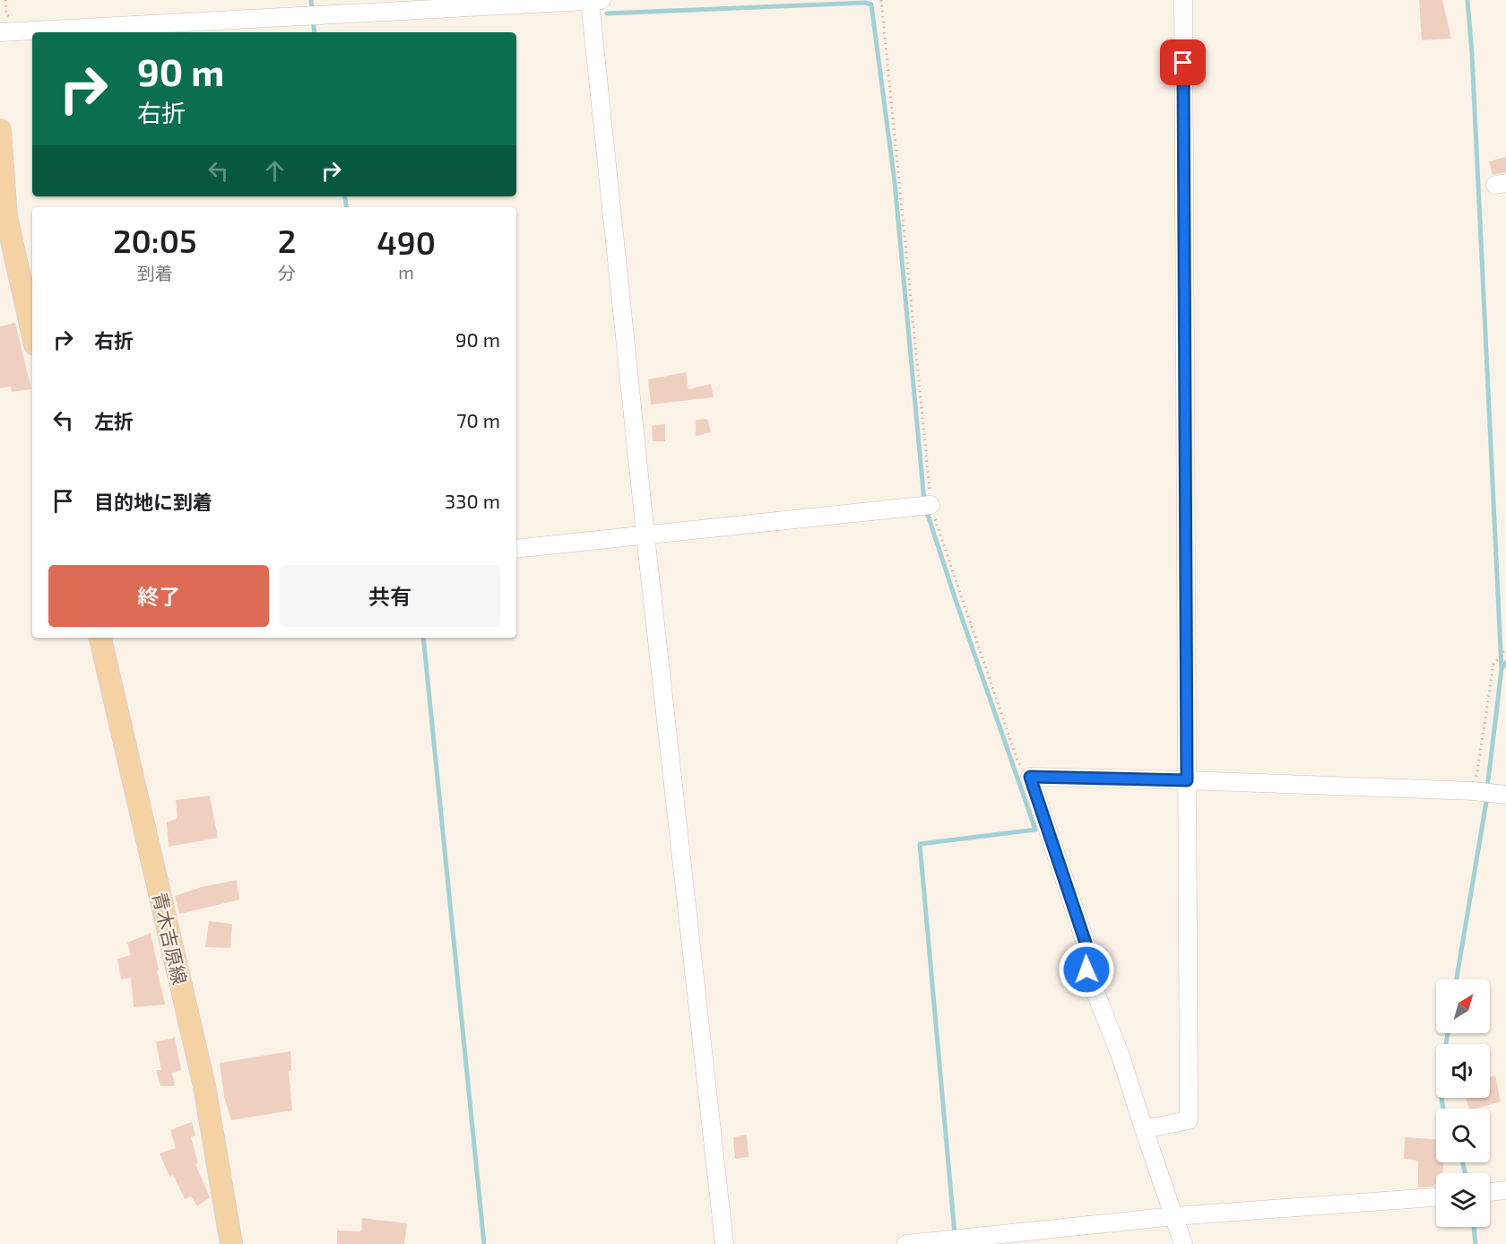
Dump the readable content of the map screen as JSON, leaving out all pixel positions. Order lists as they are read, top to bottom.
{
  "streets": {
    "main road": ["青木吉原線"]
  },
  "north": "top right",
  "page": {
    "turn": ["90 m", "右折"],
    "eta": [
      "20:05",
      "到着",
      "2",
      "分",
      "490",
      "m"
    ],
    "list": [
      {
        "name": "右折",
        "value": "90 m"
      },
      {
        "name": "左折",
        "value": "70 m"
      },
      {
        "name": "目的地に到着",
        "value": "330 m"
      }
    ],
    "buttons": ["終了", "共有"]
  }
}
